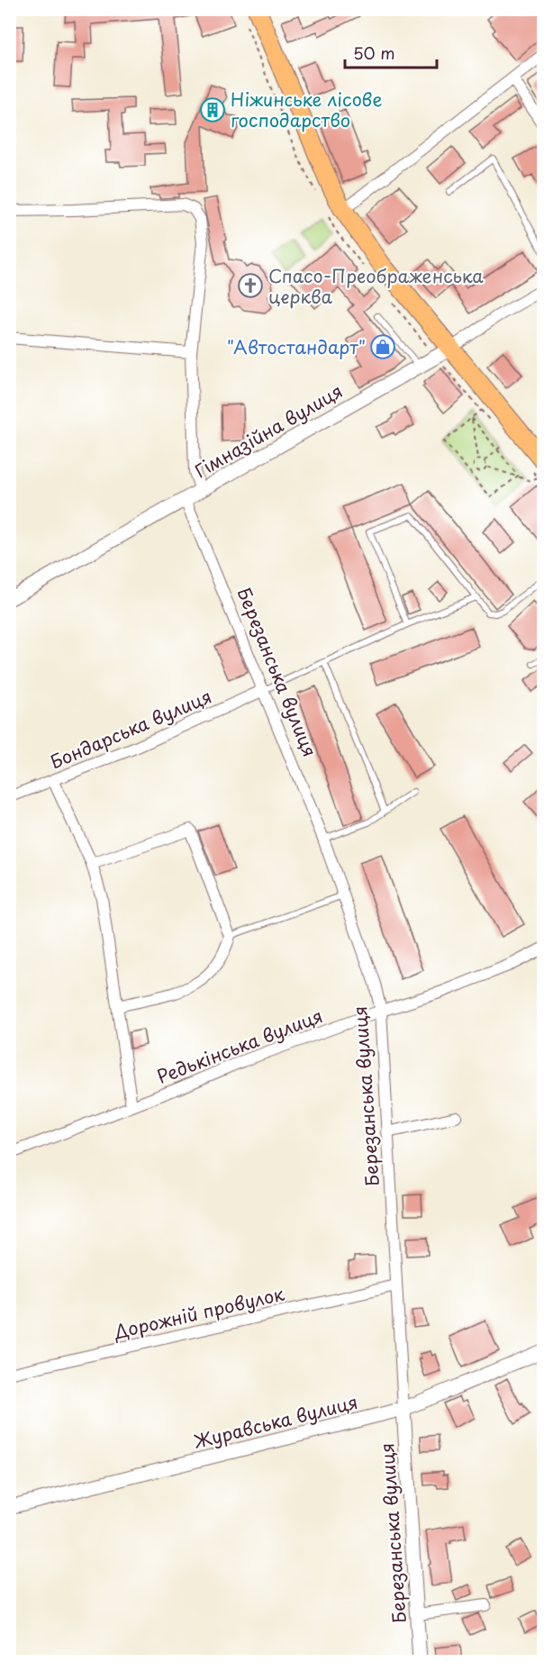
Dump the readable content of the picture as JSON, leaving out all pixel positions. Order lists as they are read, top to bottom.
{
  "streets": {
    "street": [
      "Гімназійна вулиця",
      "Березанська вулиця",
      "Бондарська вулиця",
      "Редькінська вулиця",
      "Дорожній провулок",
      "Журавська вулиця"
    ]
  },
  "crossings": [
    ["Гімназійна вулиця", "Березанська вулиця"],
    ["Березанська вулиця", "Бондарська вулиця"],
    ["Березанська вулиця", "Редькінська вулиця"],
    ["Березанська вулиця", "Дорожній провулок"],
    ["Березанська вулиця", "Журавська вулиця"]
  ],
  "places": {
    "building": ["Ніжинське лісове господарство"],
    "church": ["Спасо-Преображенська церква"],
    "shop": ["\"Автостандарт\""]
  },
  "scale_bar": "50 m"
}
